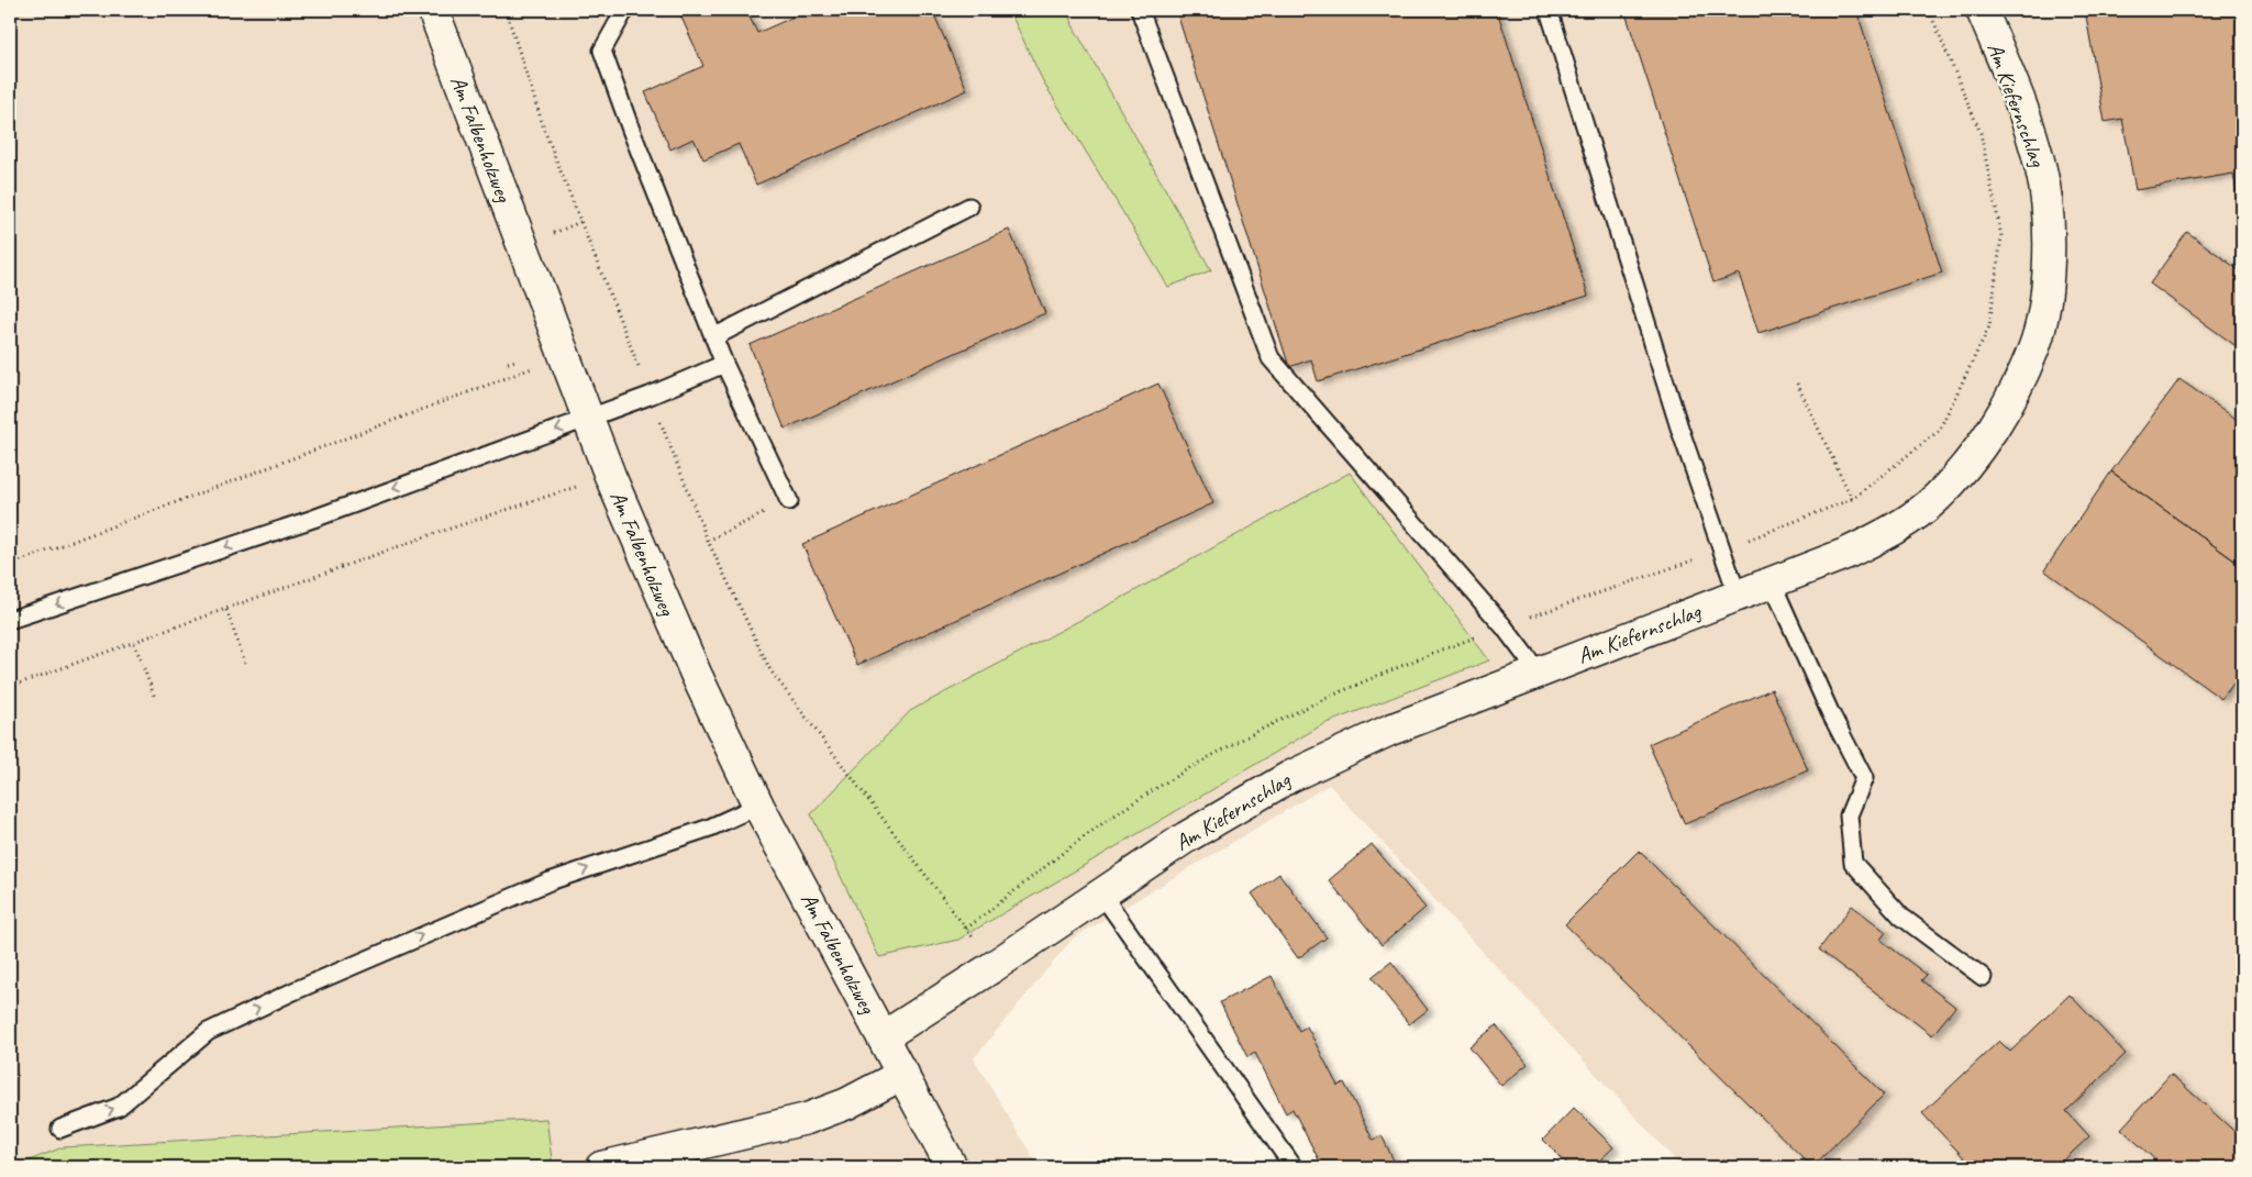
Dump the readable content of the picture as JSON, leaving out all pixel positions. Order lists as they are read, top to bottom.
{
  "streets": {
    "street": ["Am Kiefernschlag", "Am Falbenholzweg"]
  },
  "crossings": [
    ["Am Kiefernschlag", "Am Falbenholzweg"]
  ]
}
